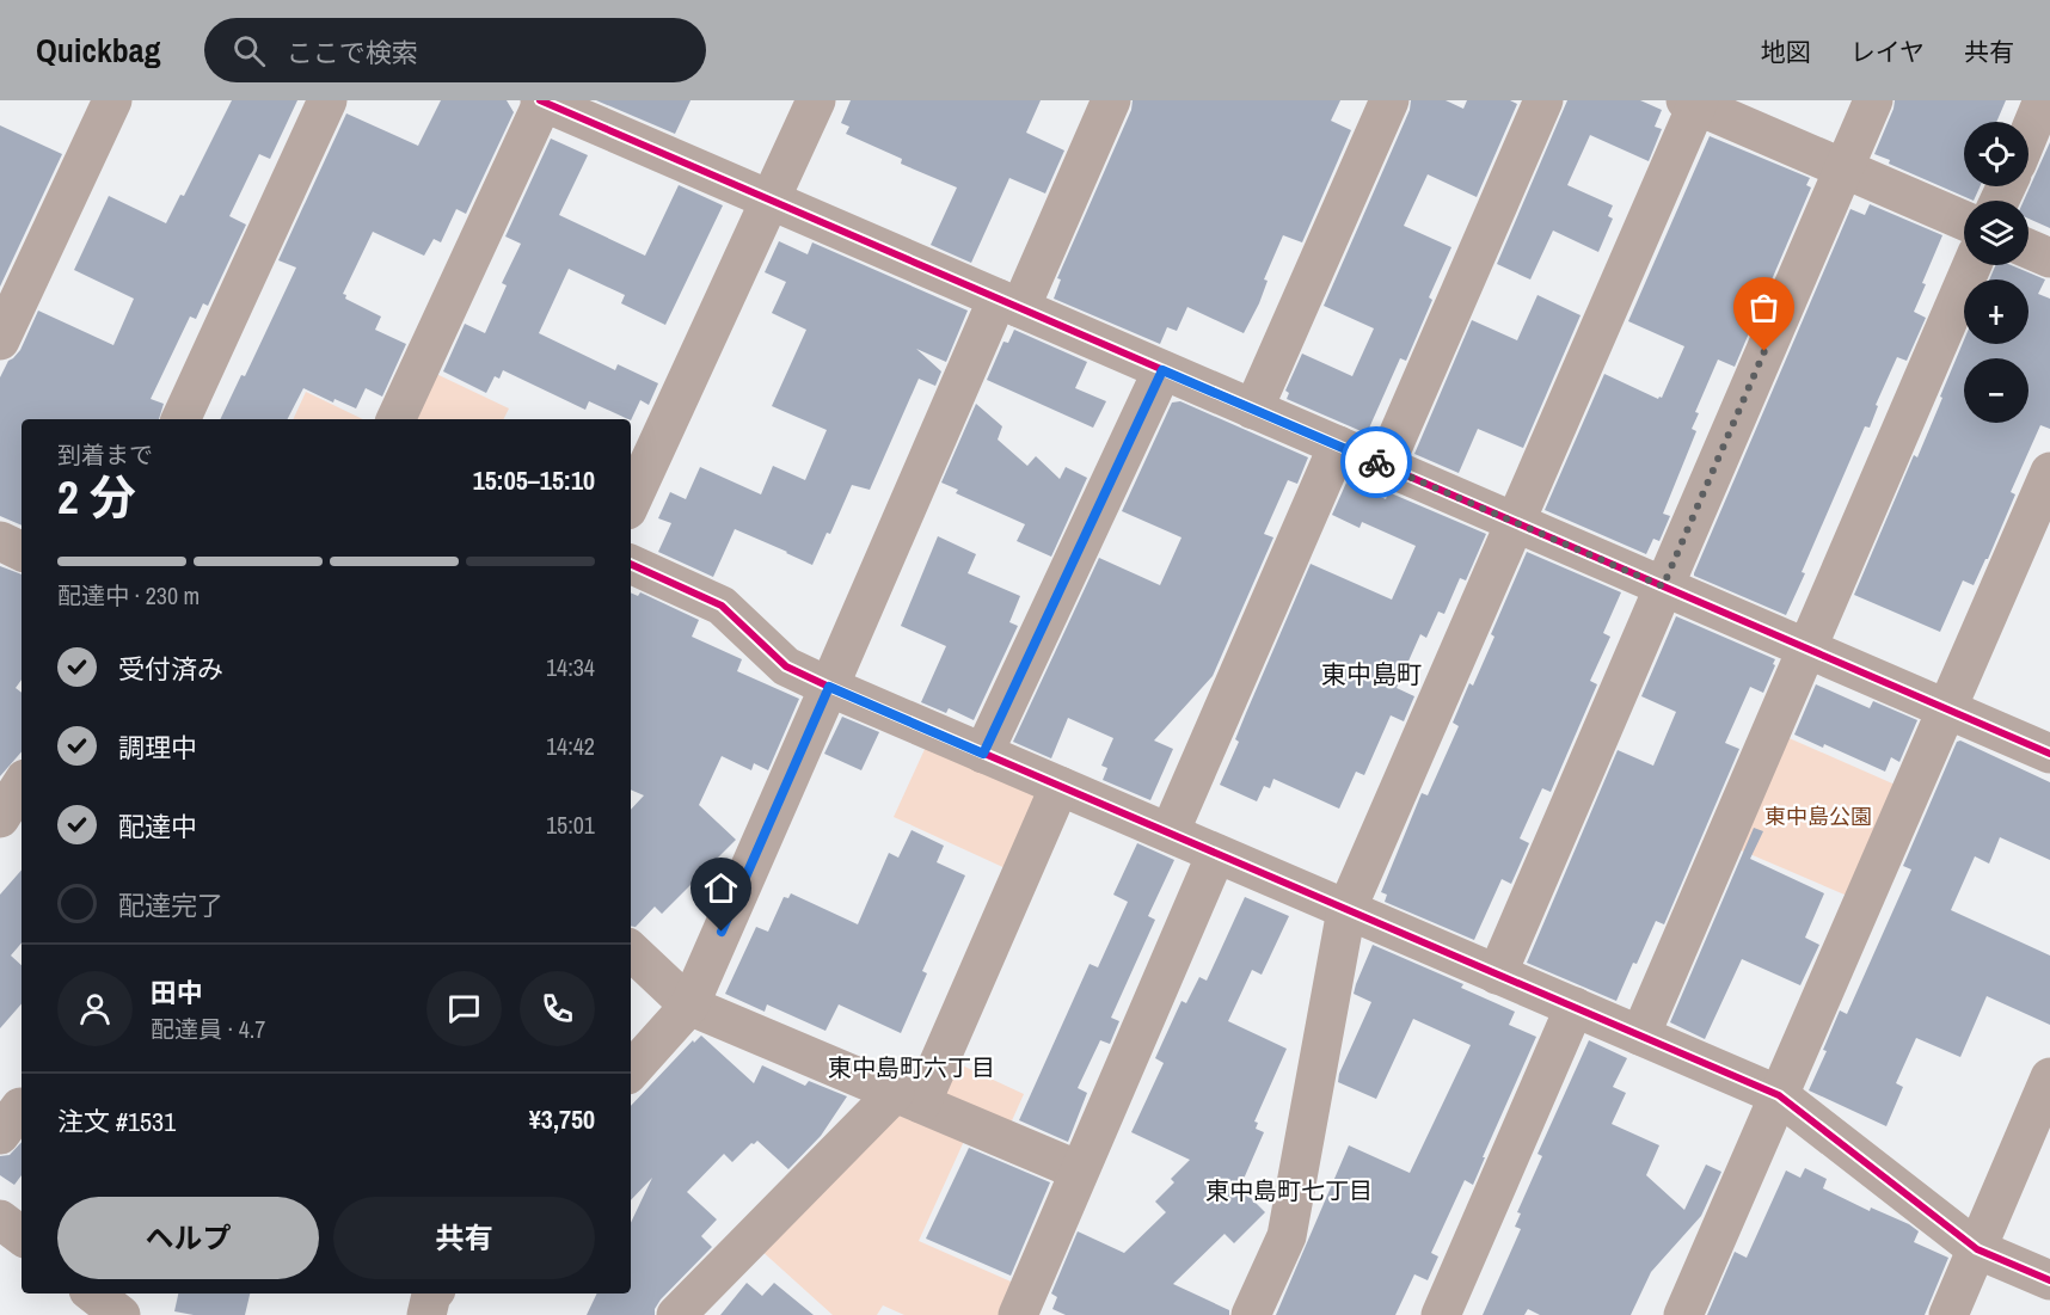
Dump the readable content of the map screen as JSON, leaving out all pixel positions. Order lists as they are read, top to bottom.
{
  "districts": ["東中島町", "東中島町六丁目", "東中島町七丁目"],
  "parks": ["東中島公園"],
  "page": {
    "header": "Quickbag",
    "search": "ここで検索",
    "nav": ["地図", "レイヤ", "共有"],
    "map_buttons": ["+", "−"],
    "heading": ["2 分", "到着まで", "15:05–15:10"],
    "panel": [
      "田中",
      "配達員 · 4.7",
      "注文 #1531",
      "¥3,750"
    ],
    "bar": "配達中 · 230 m",
    "list": [
      ["受付済み", "14:34"],
      ["調理中", "14:42"],
      ["配達中", "15:01"],
      "配達完了"
    ],
    "buttons": ["ヘルプ", "共有"]
  }
}
